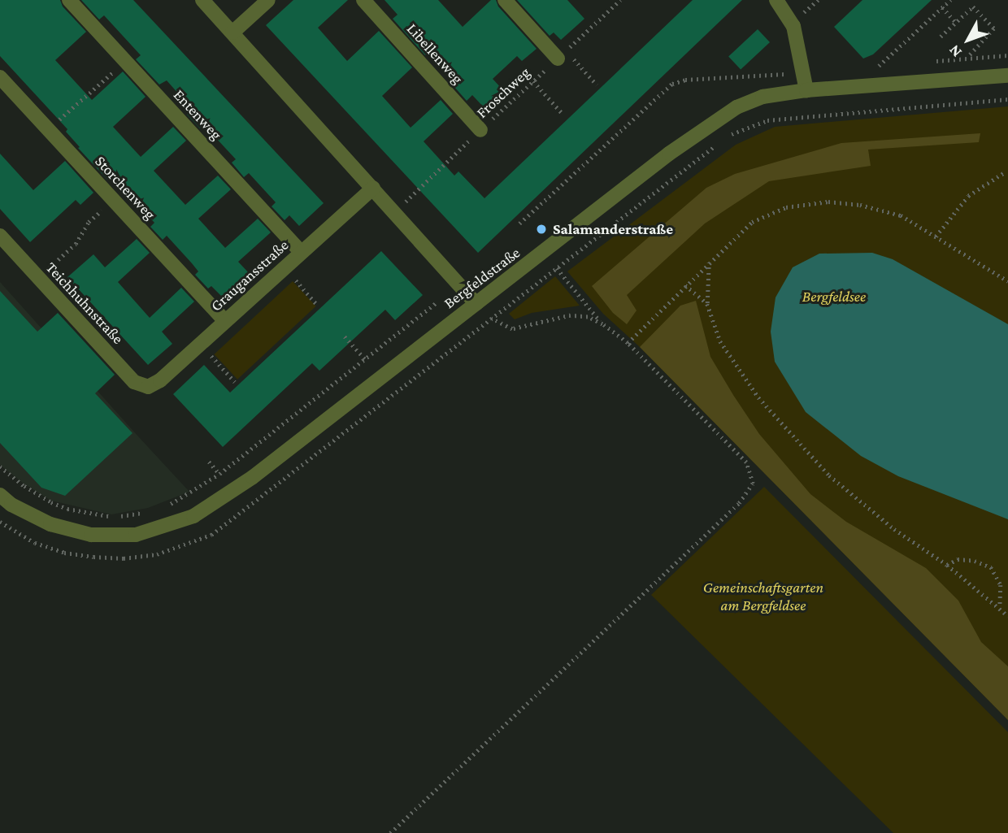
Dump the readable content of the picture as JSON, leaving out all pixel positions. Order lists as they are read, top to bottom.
{
  "streets": {
    "street": [
      "Libellenweg",
      "Entenweg",
      "Storchenweg",
      "Graugansstraße",
      "Bergfeldstraße",
      "Teichhuhnstraße"
    ],
    "path": ["Froschweg"]
  },
  "crossings": [
    ["Libellenweg", "Froschweg"],
    ["Entenweg", "Graugansstraße"],
    ["Storchenweg", "Graugansstraße"],
    ["Graugansstraße", "Teichhuhnstraße"]
  ],
  "parks": ["Bergfeldsee", "Gemeinschaftsgarten am Bergfeldsee"],
  "places": ["Salamanderstraße"],
  "north": "bottom left"
}
